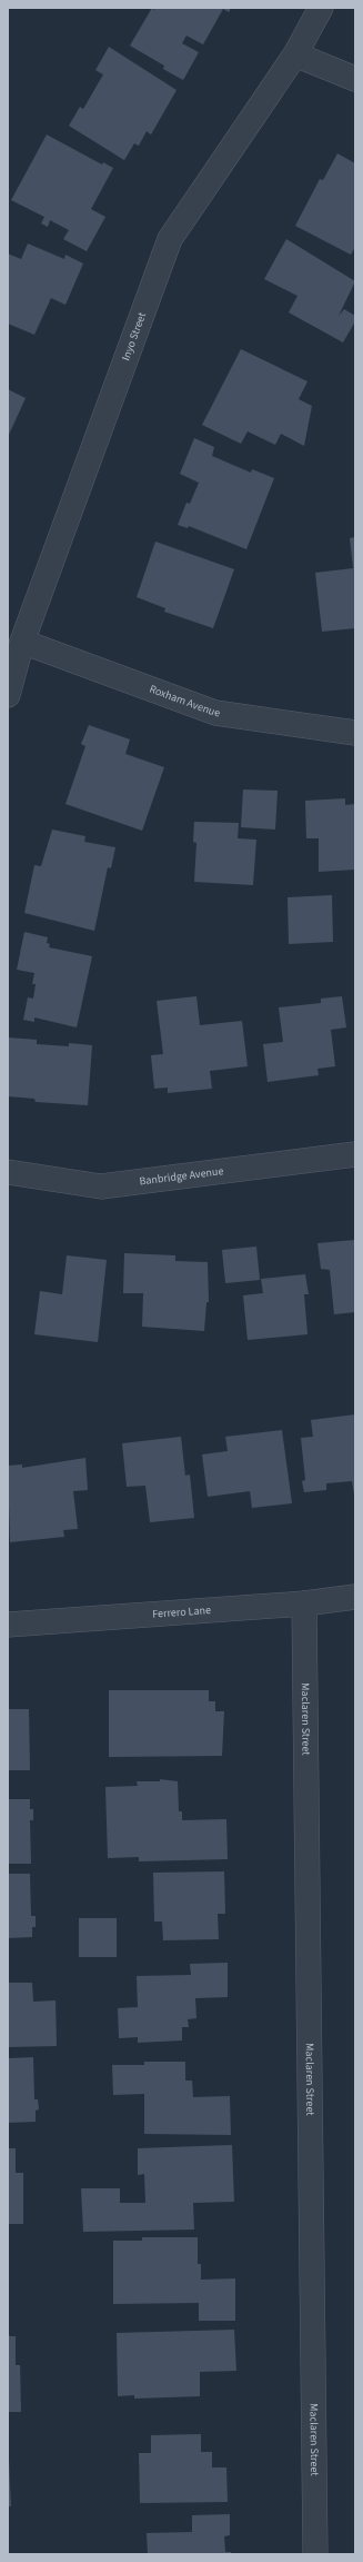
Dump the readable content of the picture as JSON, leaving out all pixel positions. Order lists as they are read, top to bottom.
{
  "streets": {
    "street": [
      "Inyo Street",
      "Roxham Avenue",
      "Banbridge Avenue",
      "Ferrero Lane",
      "Maclaren Street"
    ]
  },
  "crossings": [
    ["Inyo Street", "Roxham Avenue"],
    ["Ferrero Lane", "Maclaren Street"]
  ]
}
